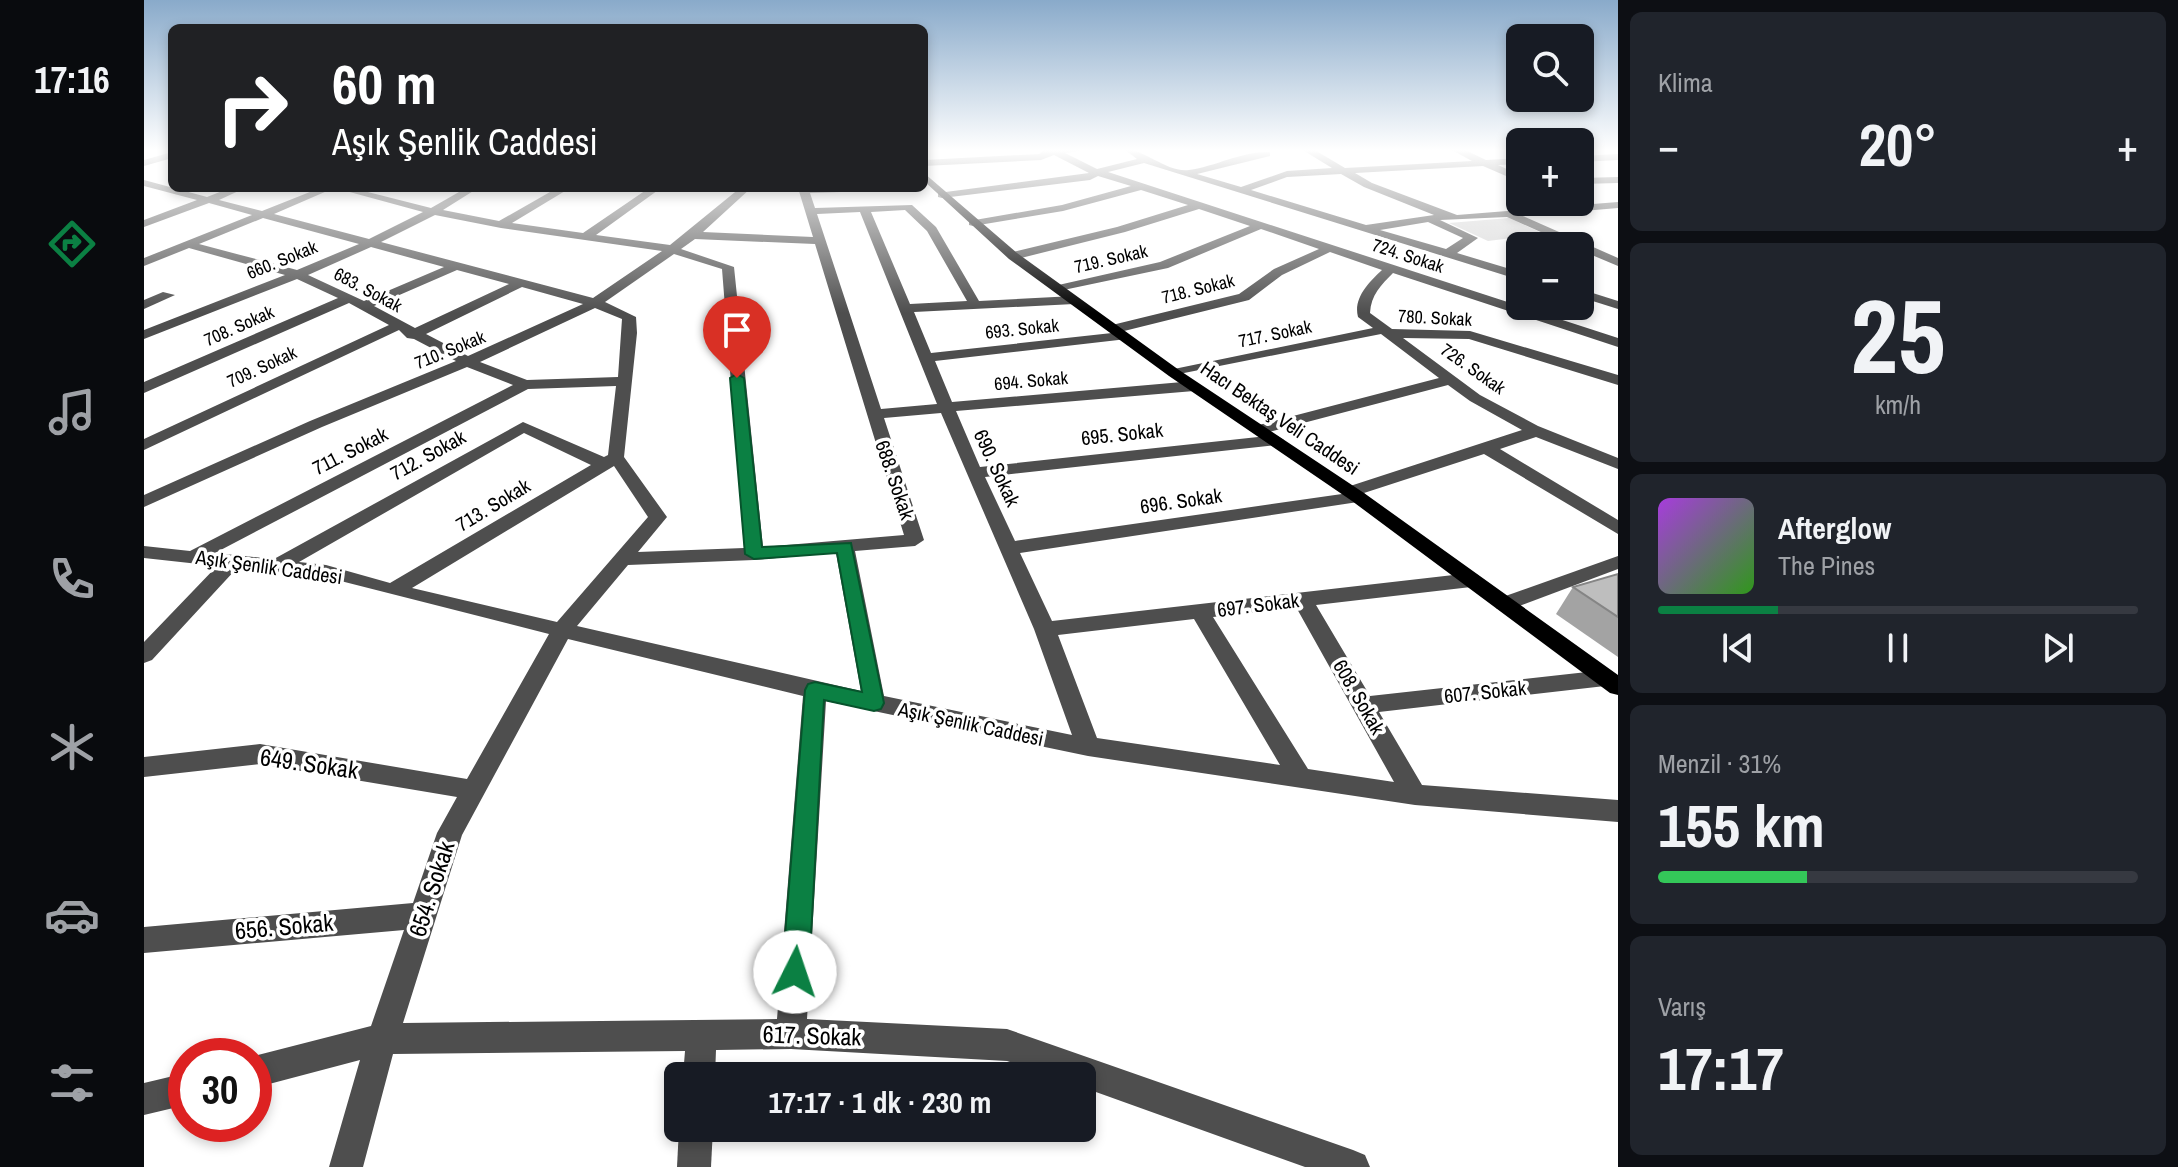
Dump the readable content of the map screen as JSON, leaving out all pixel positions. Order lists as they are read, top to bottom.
{
  "streets": {
    "main road": ["Hacı Bektaş Veli Caddesi"],
    "street": [
      "724. Sokak",
      "719. Sokak",
      "660. Sokak",
      "718. Sokak",
      "683. Sokak",
      "780. Sokak",
      "708. Sokak",
      "693. Sokak",
      "717. Sokak",
      "710. Sokak",
      "709. Sokak",
      "726. Sokak",
      "694. Sokak",
      "695. Sokak",
      "711. Sokak",
      "712. Sokak",
      "690. Sokak",
      "688. Sokak",
      "696. Sokak",
      "713. Sokak",
      "Aşık Şenlik Caddesi",
      "697. Sokak",
      "607. Sokak",
      "608. Sokak",
      "649. Sokak",
      "654. Sokak",
      "656. Sokak",
      "617. Sokak"
    ]
  },
  "crossings": [
    ["724. Sokak", "719. Sokak"],
    ["724. Sokak", "718. Sokak"],
    ["724. Sokak", "726. Sokak"],
    ["719. Sokak", "Hacı Bektaş Veli Caddesi"],
    ["660. Sokak", "683. Sokak"],
    ["718. Sokak", "693. Sokak"],
    ["718. Sokak", "Hacı Bektaş Veli Caddesi"],
    ["683. Sokak", "708. Sokak"],
    ["683. Sokak", "710. Sokak"],
    ["683. Sokak", "709. Sokak"],
    ["683. Sokak", "711. Sokak"],
    ["780. Sokak", "717. Sokak"],
    ["780. Sokak", "726. Sokak"],
    ["693. Sokak", "Hacı Bektaş Veli Caddesi"],
    ["693. Sokak", "690. Sokak"],
    ["717. Sokak", "726. Sokak"],
    ["717. Sokak", "Hacı Bektaş Veli Caddesi"],
    ["726. Sokak", "696. Sokak"],
    ["694. Sokak", "Hacı Bektaş Veli Caddesi"],
    ["694. Sokak", "690. Sokak"],
    ["694. Sokak", "688. Sokak"],
    ["Hacı Bektaş Veli Caddesi", "695. Sokak"],
    ["Hacı Bektaş Veli Caddesi", "696. Sokak"],
    ["Hacı Bektaş Veli Caddesi", "697. Sokak"],
    ["Hacı Bektaş Veli Caddesi", "607. Sokak"],
    ["695. Sokak", "690. Sokak"],
    ["711. Sokak", "Aşık Şenlik Caddesi"],
    ["712. Sokak", "713. Sokak"],
    ["712. Sokak", "Aşık Şenlik Caddesi"],
    ["712. Sokak", "654. Sokak"],
    ["690. Sokak", "696. Sokak"],
    ["690. Sokak", "Aşık Şenlik Caddesi"],
    ["690. Sokak", "697. Sokak"],
    ["688. Sokak", "654. Sokak"],
    ["713. Sokak", "Aşık Şenlik Caddesi"],
    ["713. Sokak", "654. Sokak"],
    ["Aşık Şenlik Caddesi", "608. Sokak"],
    ["Aşık Şenlik Caddesi", "654. Sokak"],
    ["697. Sokak", "608. Sokak"],
    ["607. Sokak", "608. Sokak"],
    ["649. Sokak", "654. Sokak"],
    ["654. Sokak", "656. Sokak"],
    ["654. Sokak", "617. Sokak"]
  ],
  "page": {
    "tabs": "17:16",
    "tile": [
      "Klima",
      ["25", "km/h"],
      ["Menzil · 31%", "155 km"],
      ["Varış", "17:17"]
    ],
    "map_buttons": ["+", "−"],
    "turn": ["60 m", "Aşık Şenlik Caddesi"],
    "heat": ["−", "20°", "+"],
    "song": ["Afterglow", "The Pines"],
    "limit": "30",
    "trip": "17:17 · 1 dk · 230 m"
  }
}
